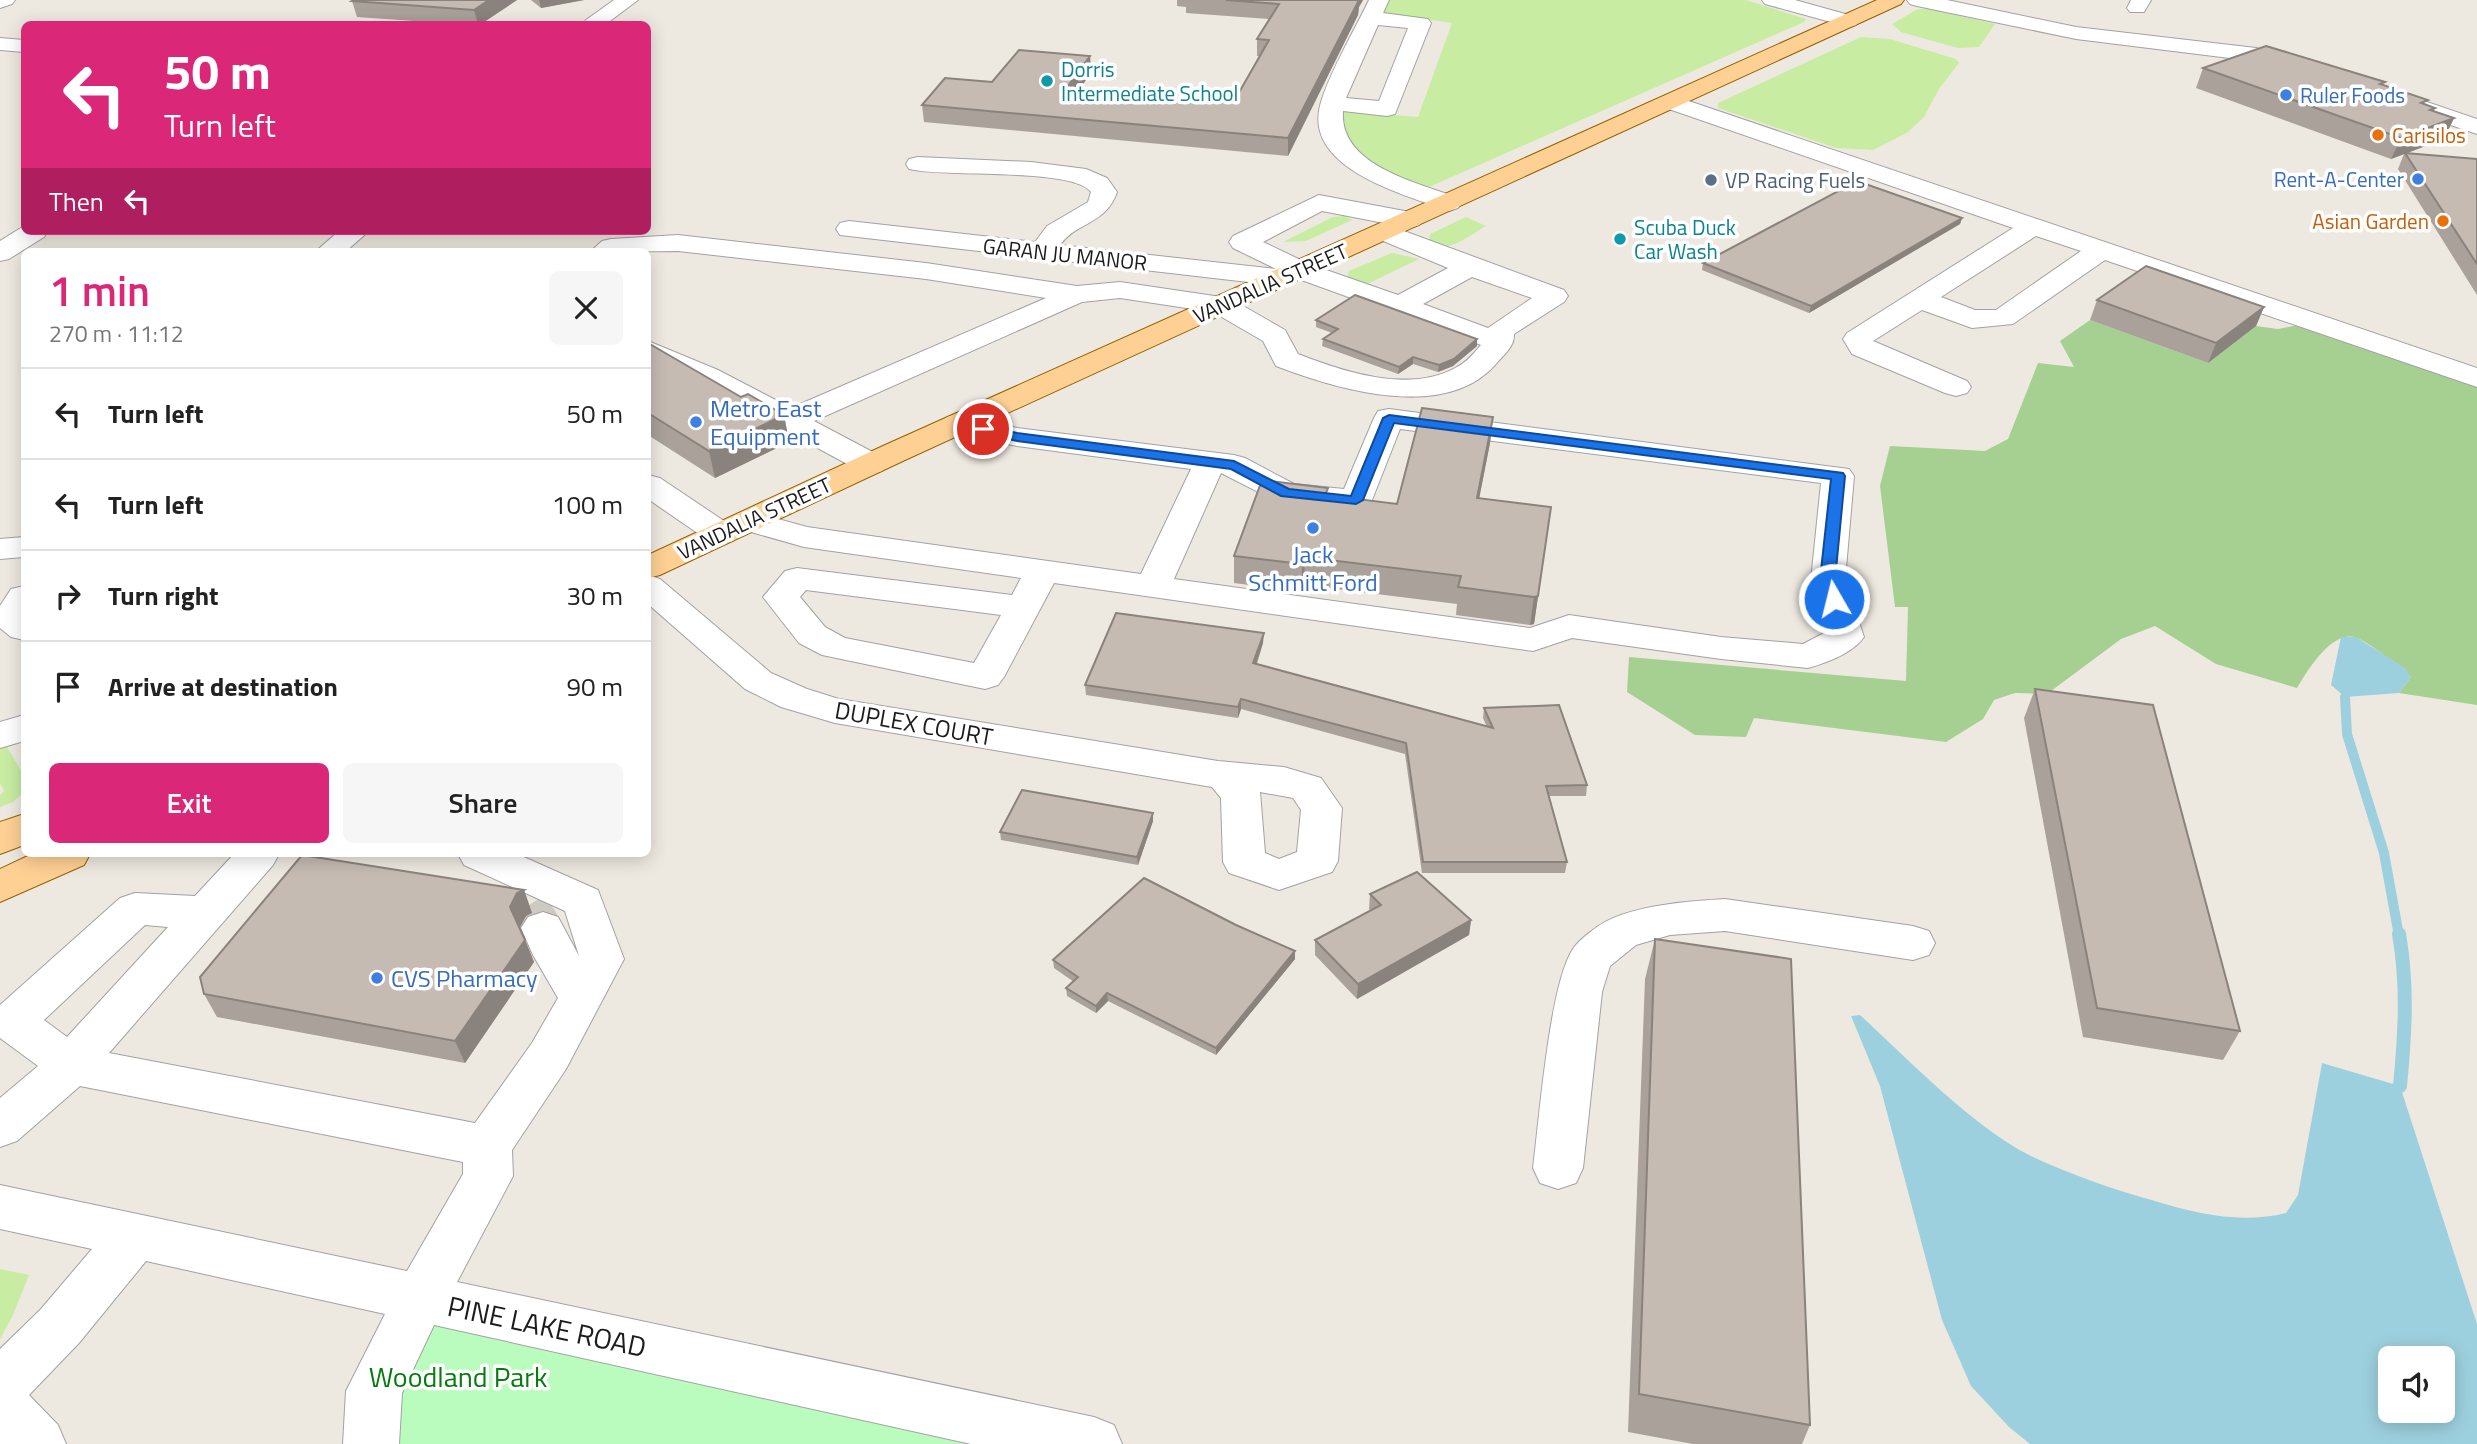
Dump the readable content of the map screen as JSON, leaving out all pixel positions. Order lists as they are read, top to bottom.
{
  "streets": {
    "main road": ["VANDALIA STREET"],
    "street": ["GARAN JU MANOR", "DUPLEX COURT", "PINE LAKE ROAD"]
  },
  "crossings": [
    ["GARAN JU MANOR", "VANDALIA STREET"]
  ],
  "parks": ["Woodland Park"],
  "places": [
    "Dorris Intermediate School",
    "Ruler Foods",
    "Carisilos",
    "Rent-A-Center",
    "VP Racing Fuels",
    "Asian Garden",
    "Scuba Duck Car Wash",
    "Metro East Equipment",
    "Jack Schmitt Ford",
    "CVS Pharmacy"
  ],
  "page": {
    "turn": ["50 m", "Turn left"],
    "then": "Then",
    "heading": ["1 min", "270 m · 11:12"],
    "list": [
      {
        "name": "Turn left",
        "value": "50 m"
      },
      {
        "name": "Turn left",
        "value": "100 m"
      },
      {
        "name": "Turn right",
        "value": "30 m"
      },
      {
        "name": "Arrive at destination",
        "value": "90 m"
      }
    ],
    "buttons": ["Exit", "Share"]
  }
}
